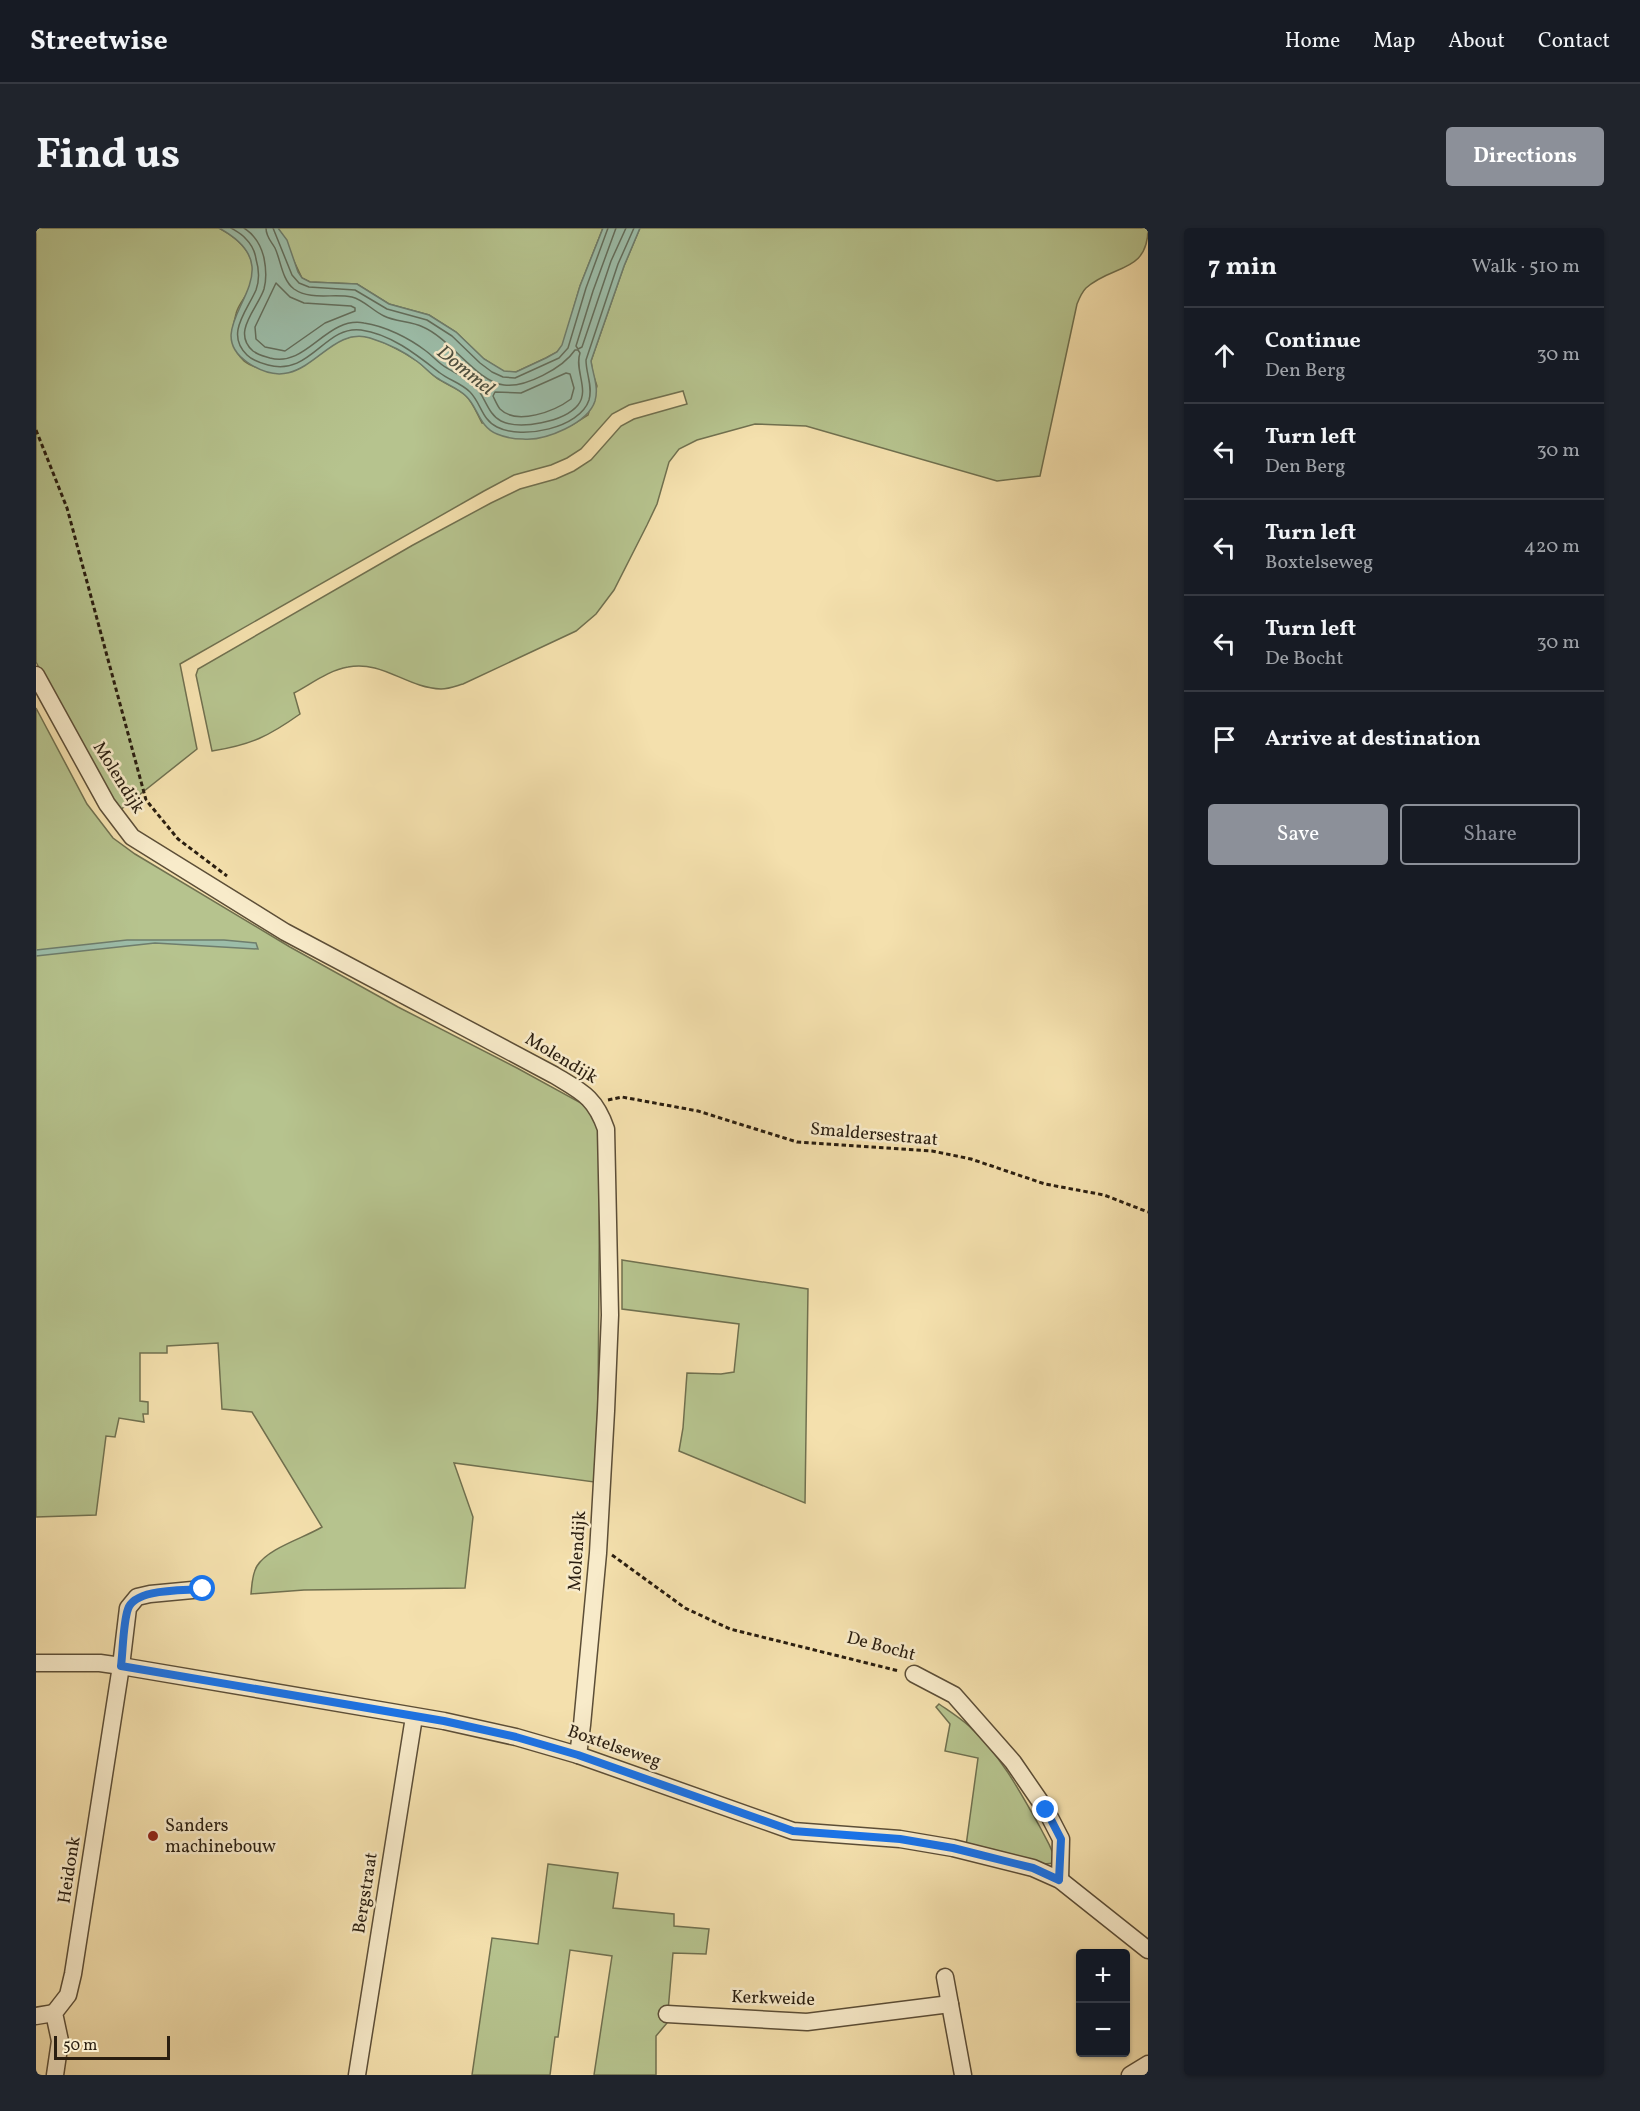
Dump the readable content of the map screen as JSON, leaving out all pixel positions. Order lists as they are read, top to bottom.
{
  "streets": {
    "street": [
      "Molendijk",
      "De Bocht",
      "Boxtelseweg",
      "Heidonk",
      "Bergstraat",
      "Kerkweide"
    ],
    "path": ["Smaldersestraat"]
  },
  "crossings": [
    ["Molendijk", "Smaldersestraat"],
    ["Molendijk", "De Bocht"],
    ["Molendijk", "Boxtelseweg"],
    ["De Bocht", "Boxtelseweg"],
    ["Boxtelseweg", "Heidonk"],
    ["Boxtelseweg", "Bergstraat"]
  ],
  "water": ["Dommel"],
  "places": ["Sanders machinebouw"],
  "scale_bar": "50 m",
  "page": {
    "header": "Streetwise",
    "nav": [
      "Home",
      "Map",
      "About",
      "Contact"
    ],
    "title": "Find us",
    "buttons": [
      "Directions",
      ["Save", "Share"]
    ],
    "heading": ["7 min", "Walk · 510 m"],
    "list": [
      ["Continue", "Den Berg", "30 m"],
      ["Turn left", "Den Berg", "30 m"],
      ["Turn left", "Boxtelseweg", "420 m"],
      ["Turn left", "De Bocht", "30 m"],
      "Arrive at destination"
    ],
    "map_buttons": ["+", "−"],
    "scale": "50 m"
  }
}
